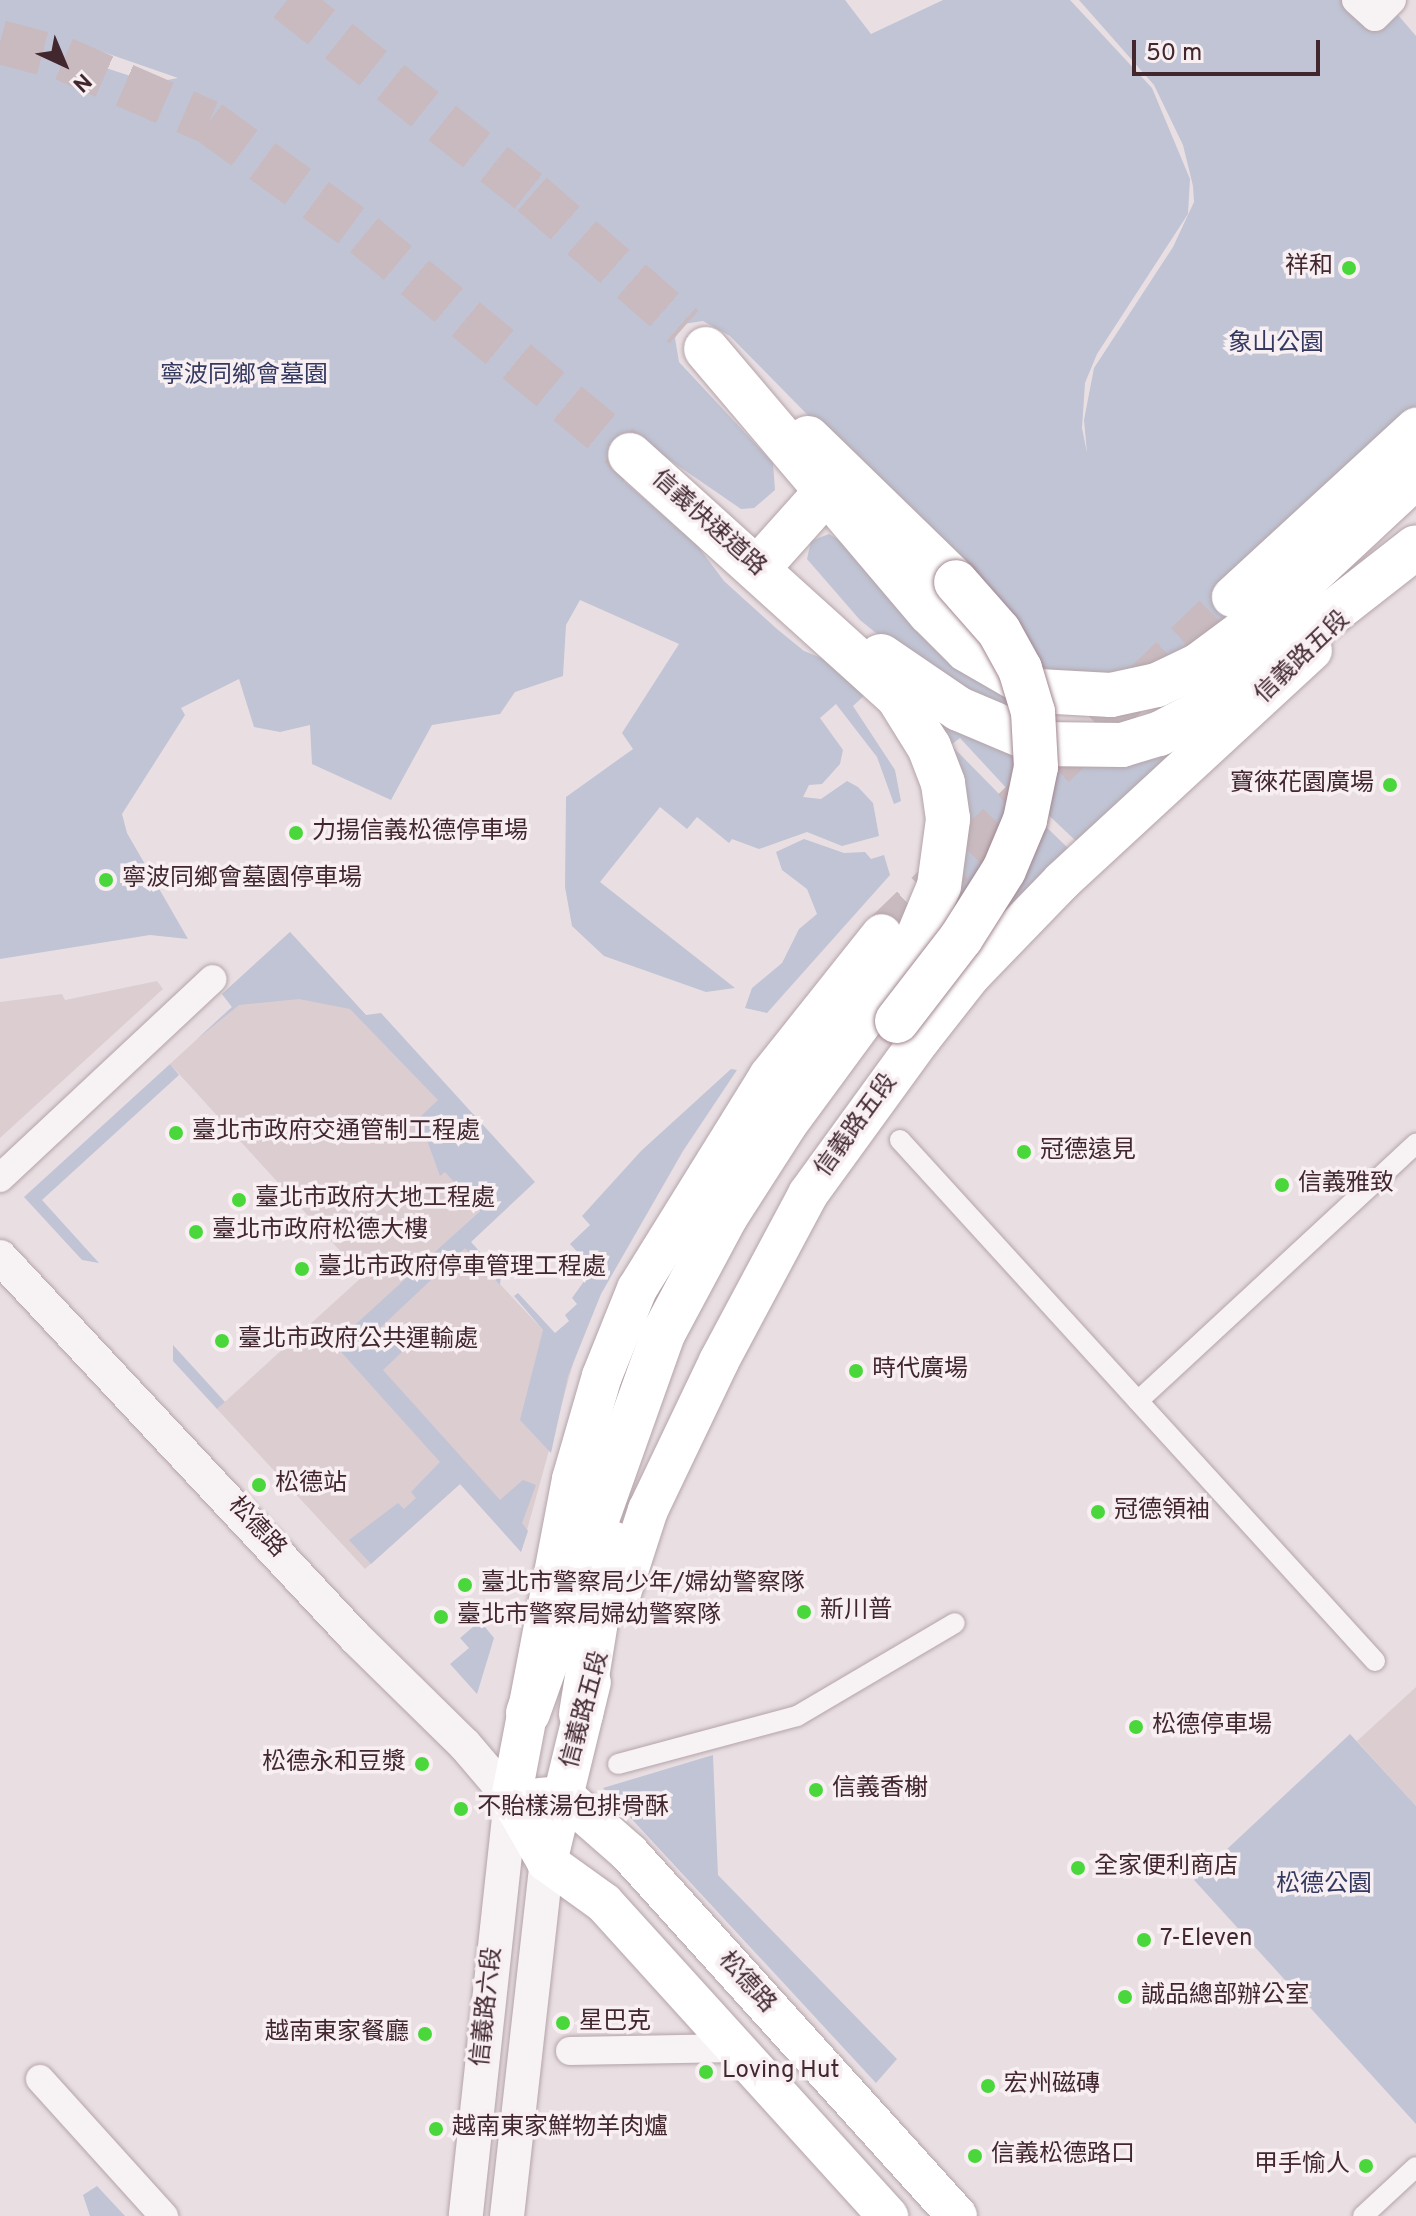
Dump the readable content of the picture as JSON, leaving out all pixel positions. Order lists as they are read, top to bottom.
{
  "streets": {
    "highway": ["信義快速道路"],
    "main road": ["信義路五段", "松德路"],
    "street": ["信義路六段"]
  },
  "crossings": [
    ["信義路五段", "松德路"],
    ["信義路五段", "信義路六段"],
    ["松德路", "信義路六段"]
  ],
  "parks": ["象山公園", "寧波同鄉會墓園", "松德公園"],
  "places": [
    "祥和",
    "寶徠花園廣場",
    "力揚信義松德停車場",
    "寧波同鄉會墓園停車場",
    "臺北市政府交通管制工程處",
    "冠德遠見",
    "信義雅致",
    "臺北市政府大地工程處",
    "臺北市政府松德大樓",
    "臺北市政府停車管理工程處",
    "臺北市政府公共運輸處",
    "時代廣場",
    "松德站",
    "冠德領袖",
    "臺北市警察局少年/婦幼警察隊",
    "新川普",
    "臺北市警察局婦幼警察隊",
    "松德停車場",
    "松德永和豆漿",
    "信義香榭",
    "不貽樣湯包排骨酥",
    "全家便利商店",
    "7-Eleven",
    "誠品總部辦公室",
    "星巴克",
    "越南東家餐廳",
    "Loving Hut",
    "宏州磁磚",
    "越南東家鮮物羊肉爐",
    "信義松德路口",
    "甲手愉人"
  ],
  "scale_bar": "50 m",
  "north": "bottom right"
}
